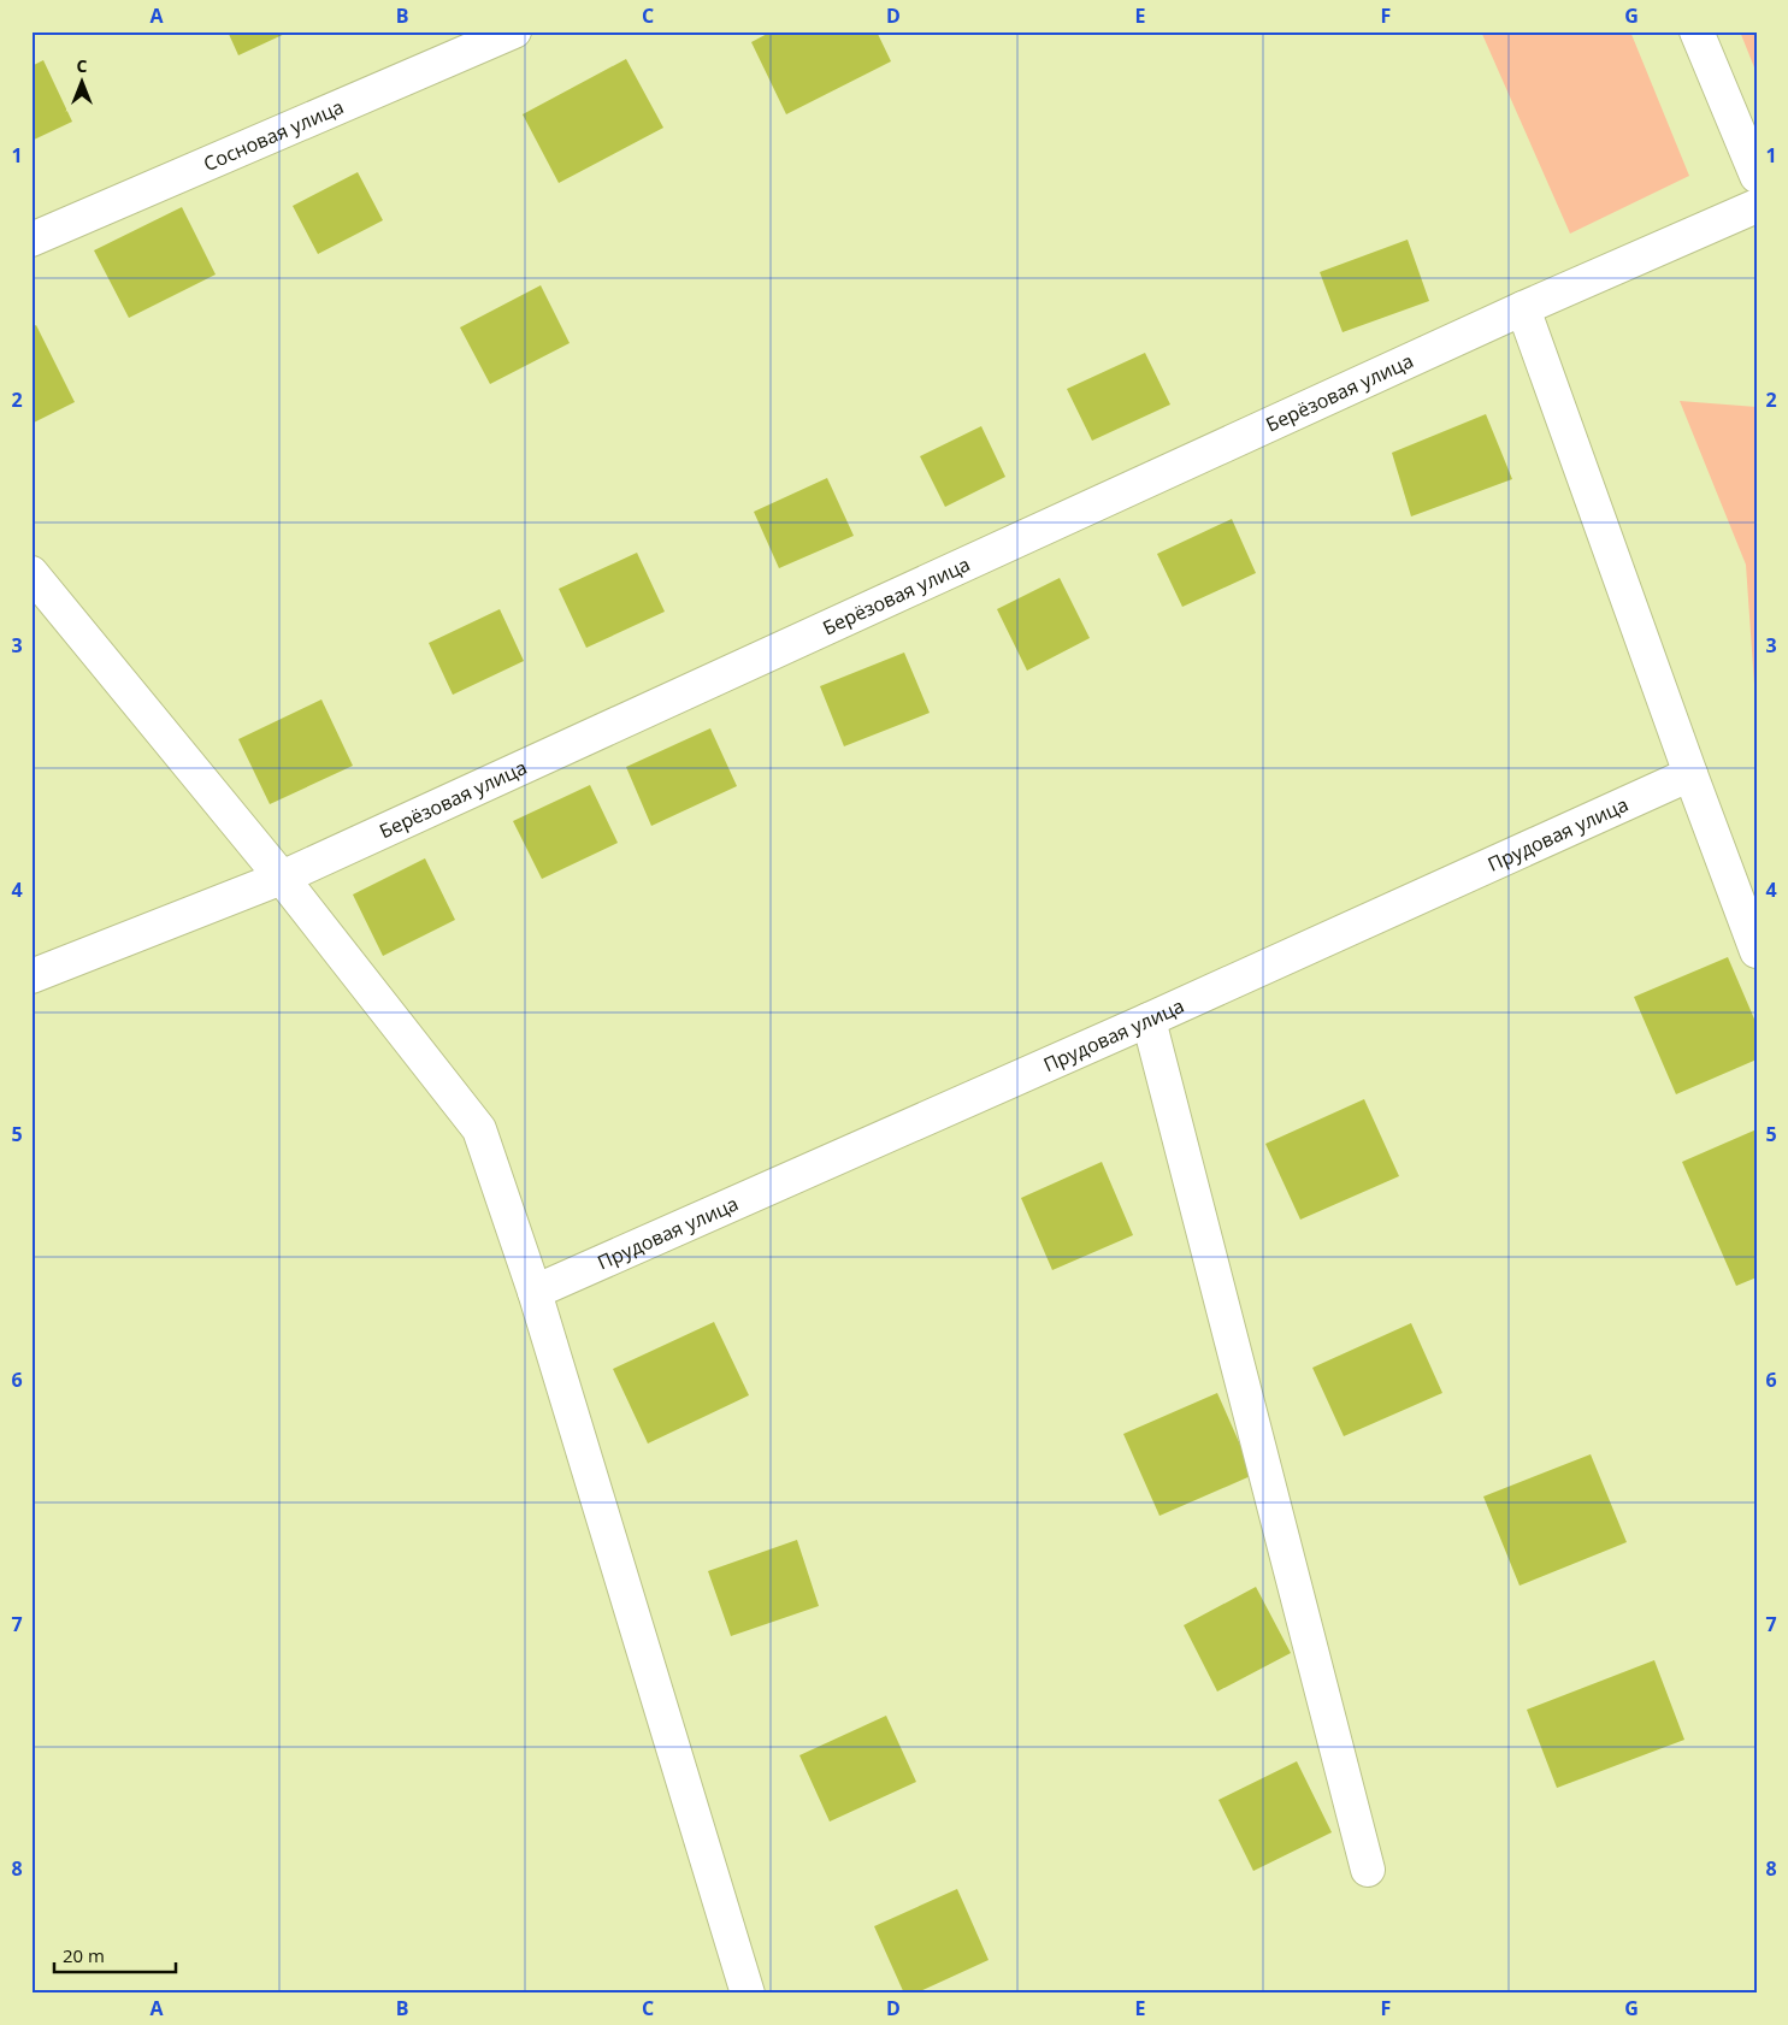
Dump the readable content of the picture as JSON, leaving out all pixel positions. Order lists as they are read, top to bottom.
{
  "streets": {
    "street": ["Сосновая улица", "Берёзовая улица", "Прудовая улица"]
  },
  "scale_bar": "20 m",
  "north": "top",
  "grid": {
    "columns": [
      "A",
      "B",
      "C",
      "D",
      "E",
      "F",
      "G"
    ],
    "rows": [
      "1",
      "2",
      "3",
      "4",
      "5",
      "6",
      "7",
      "8"
    ]
  }
}
